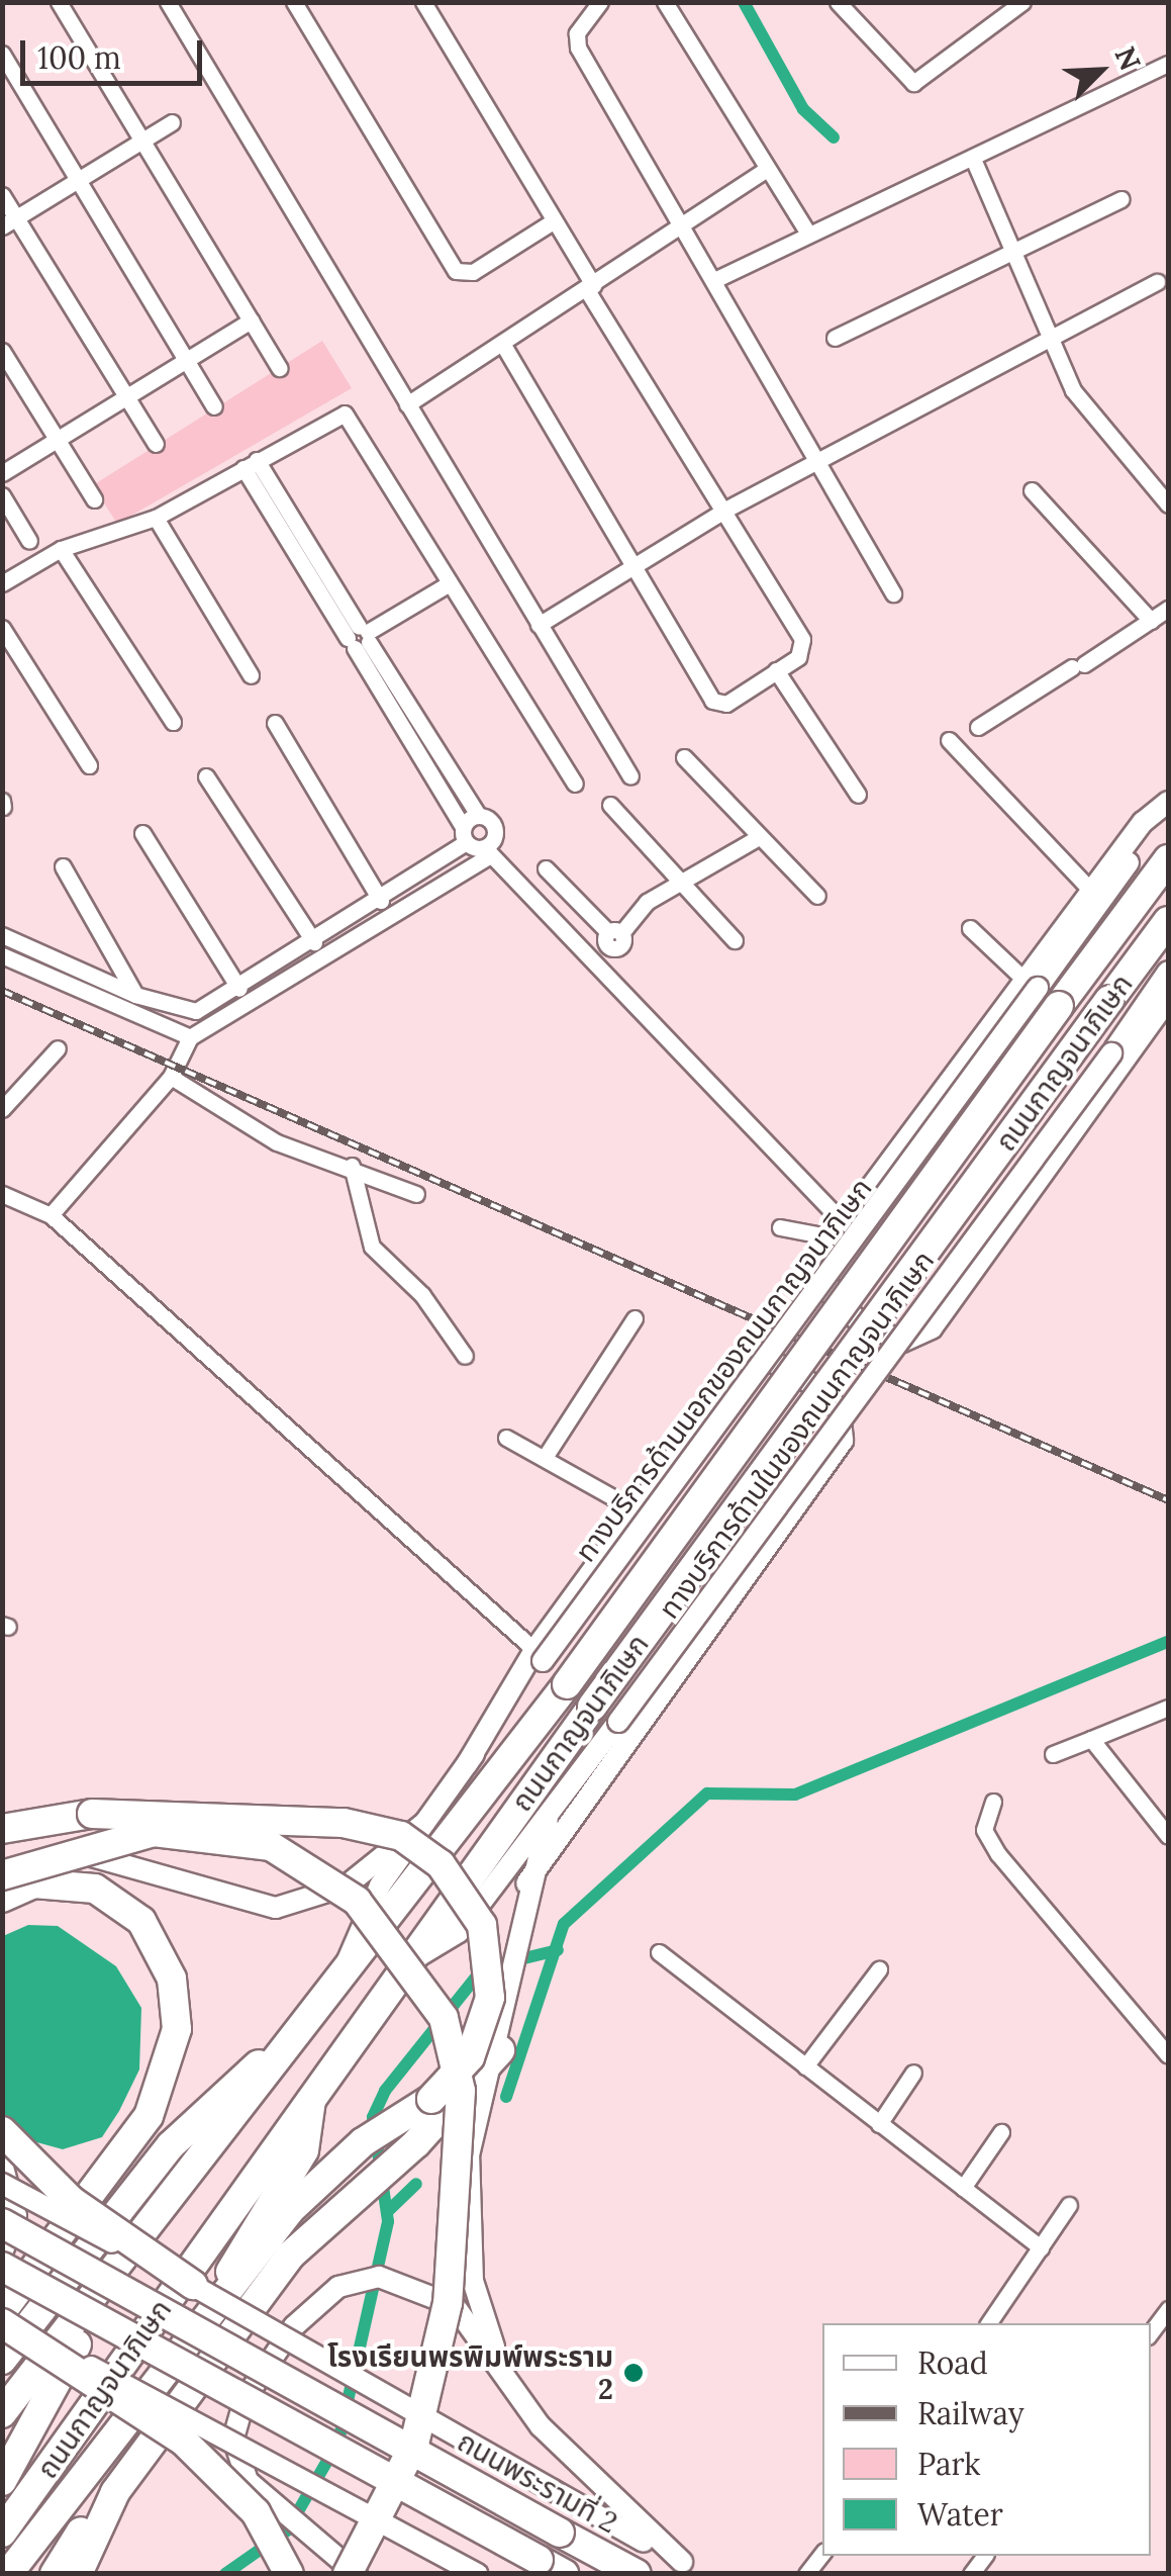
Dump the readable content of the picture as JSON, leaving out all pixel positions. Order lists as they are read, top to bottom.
{
  "streets": {
    "highway": ["ถนนกาญจนาภิเษก", "ถนนพระรามที่ 2"],
    "main road": ["ทางบริการด้านนอกของถนนกาญจนาภิเษก", "ทางบริการด้านในของถนนกาญจนาภิเษก"]
  },
  "crossings": [
    ["ถนนกาญจนาภิเษก", "ทางบริการด้านนอกของถนนกาญจนาภิเษก"],
    ["ถนนกาญจนาภิเษก", "ทางบริการด้านในของถนนกาญจนาภิเษก"]
  ],
  "places": ["โรงเรียนพรพิมพ์พระราม 2"],
  "legend": [
    "Road",
    "Railway",
    "Park",
    "Water"
  ],
  "scale_bar": "100 m",
  "north": "top right"
}
